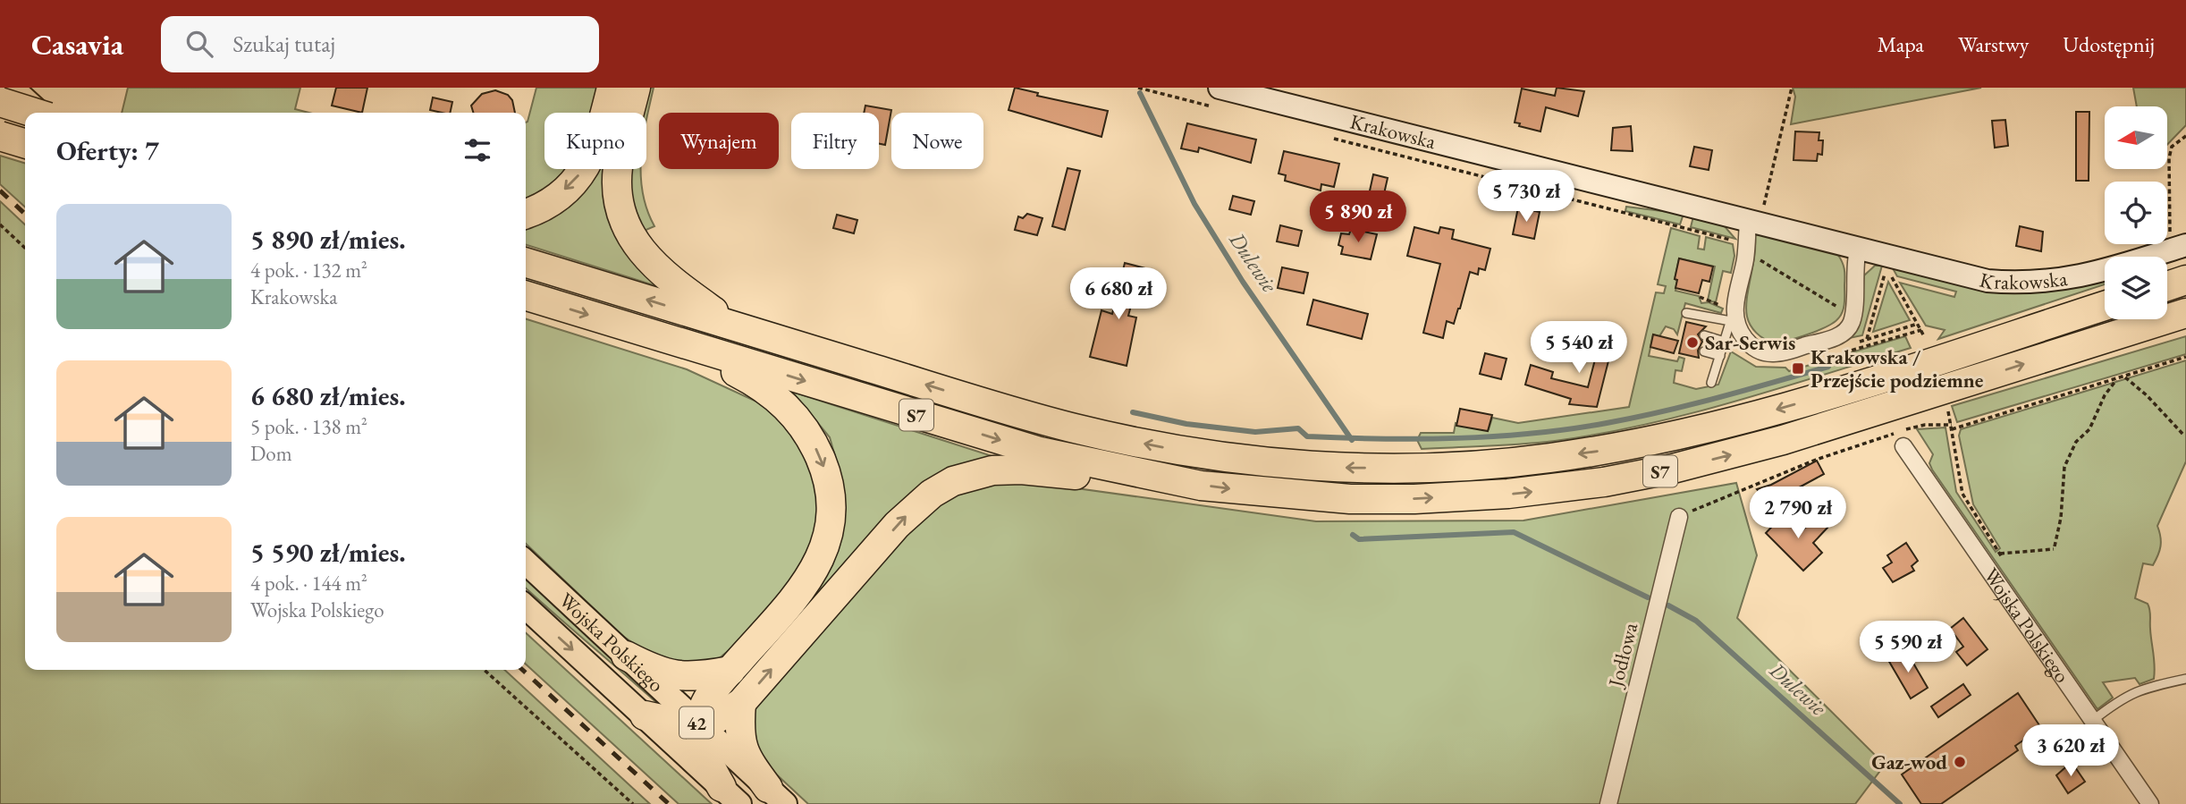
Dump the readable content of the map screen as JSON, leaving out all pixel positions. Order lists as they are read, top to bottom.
{
  "streets": {
    "highway": ["S7"],
    "main road": ["Wojska Polskiego", "42"],
    "street": ["Krakowska", "Jodłowa"]
  },
  "water": ["Dulewie"],
  "places": {
    "other": ["Sar-Serwis", "Gaz-wod"],
    "transit": ["Krakowska / Przejście podziemne"]
  },
  "north": "left",
  "page": {
    "header": "Casavia",
    "search": "Szukaj tutaj",
    "nav": ["Mapa", "Warstwy", "Udostępnij"],
    "chip": [
      "Kupno",
      "Wynajem",
      "Filtry",
      "Nowe"
    ],
    "heading": "Oferty: 7",
    "price": [
      "5 730 zł",
      "5 890 zł",
      "6 680 zł",
      "5 540 zł",
      "2 790 zł",
      "5 590 zł",
      "3 620 zł"
    ],
    "list": [
      {
        "name": "5 890 zł/mies.",
        "note": "4 pok. · 132 m² · Krakowska"
      },
      {
        "name": "6 680 zł/mies.",
        "note": "5 pok. · 138 m² · Dom"
      },
      {
        "name": "5 590 zł/mies.",
        "note": "4 pok. · 144 m² · Wojska Polskiego"
      }
    ]
  }
}
